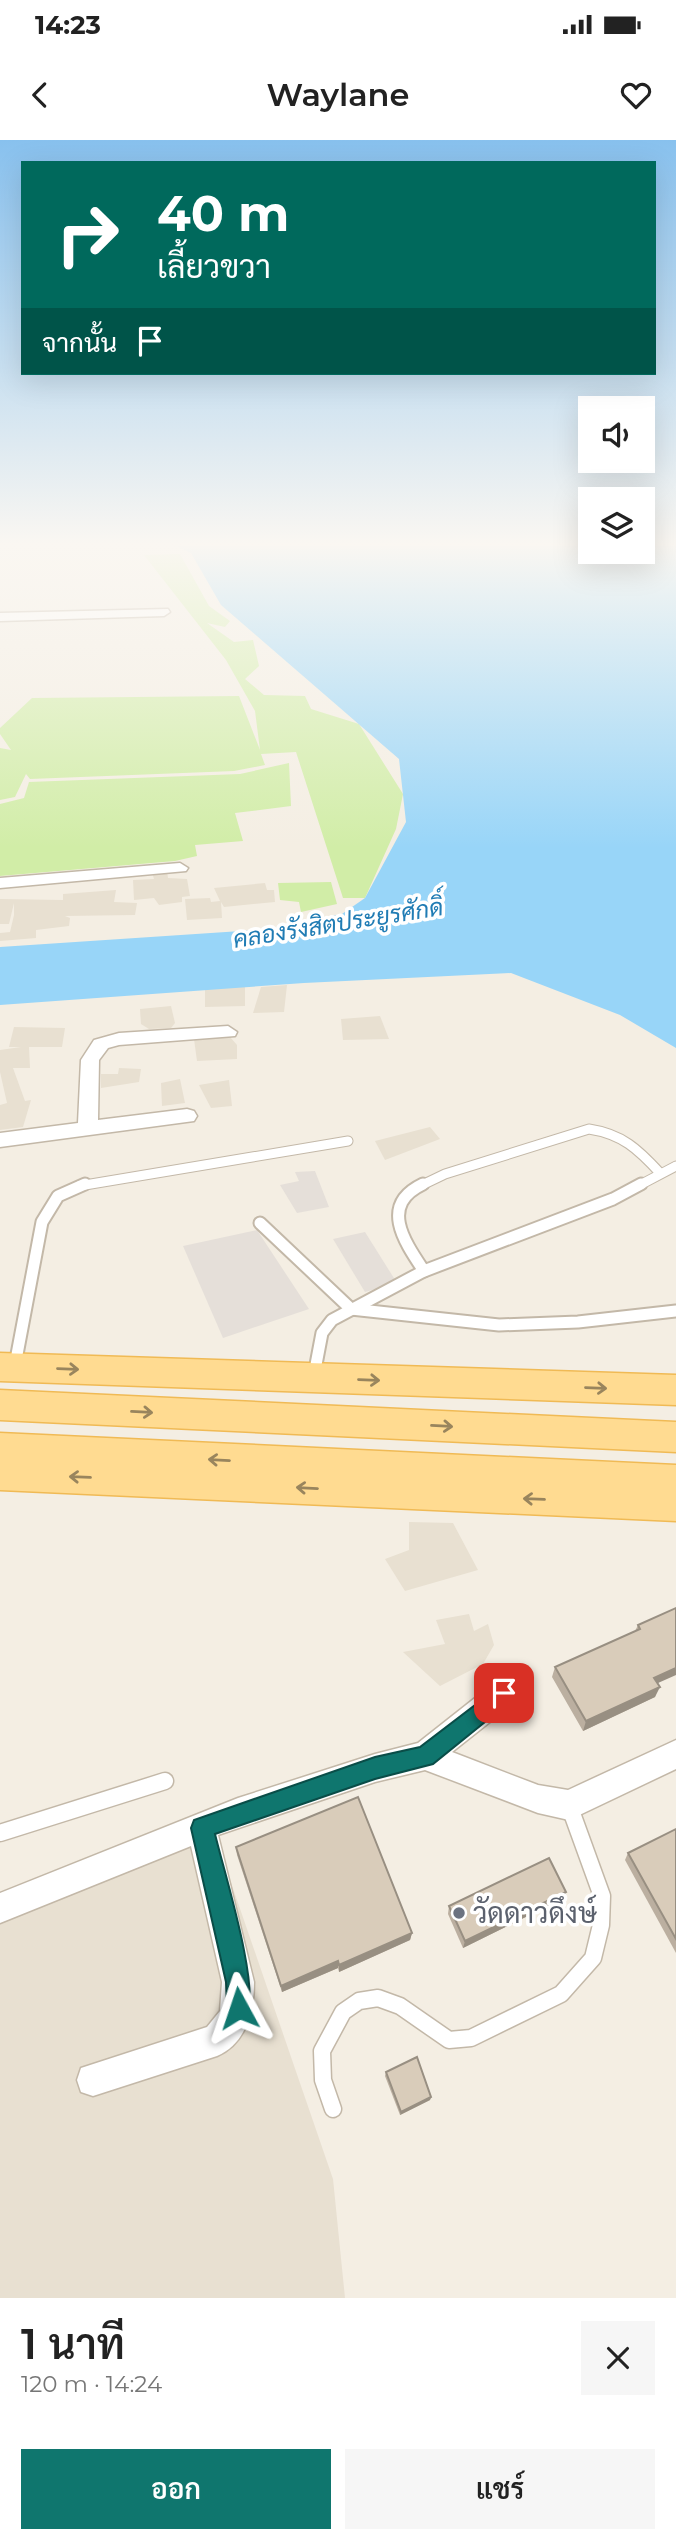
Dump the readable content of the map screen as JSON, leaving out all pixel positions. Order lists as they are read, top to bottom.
{
  "water": ["คลองรังสิตประยูรศักดิ์"],
  "places": ["วัดดาวดึงษ์"],
  "page": {
    "status": "14:23",
    "header": "Waylane",
    "turn": ["40 m", "เลี้ยวขวา"],
    "then": "จากนั้น",
    "heading": ["1 นาที", "120 m · 14:24"],
    "buttons": ["ออก", "แชร์"]
  }
}
